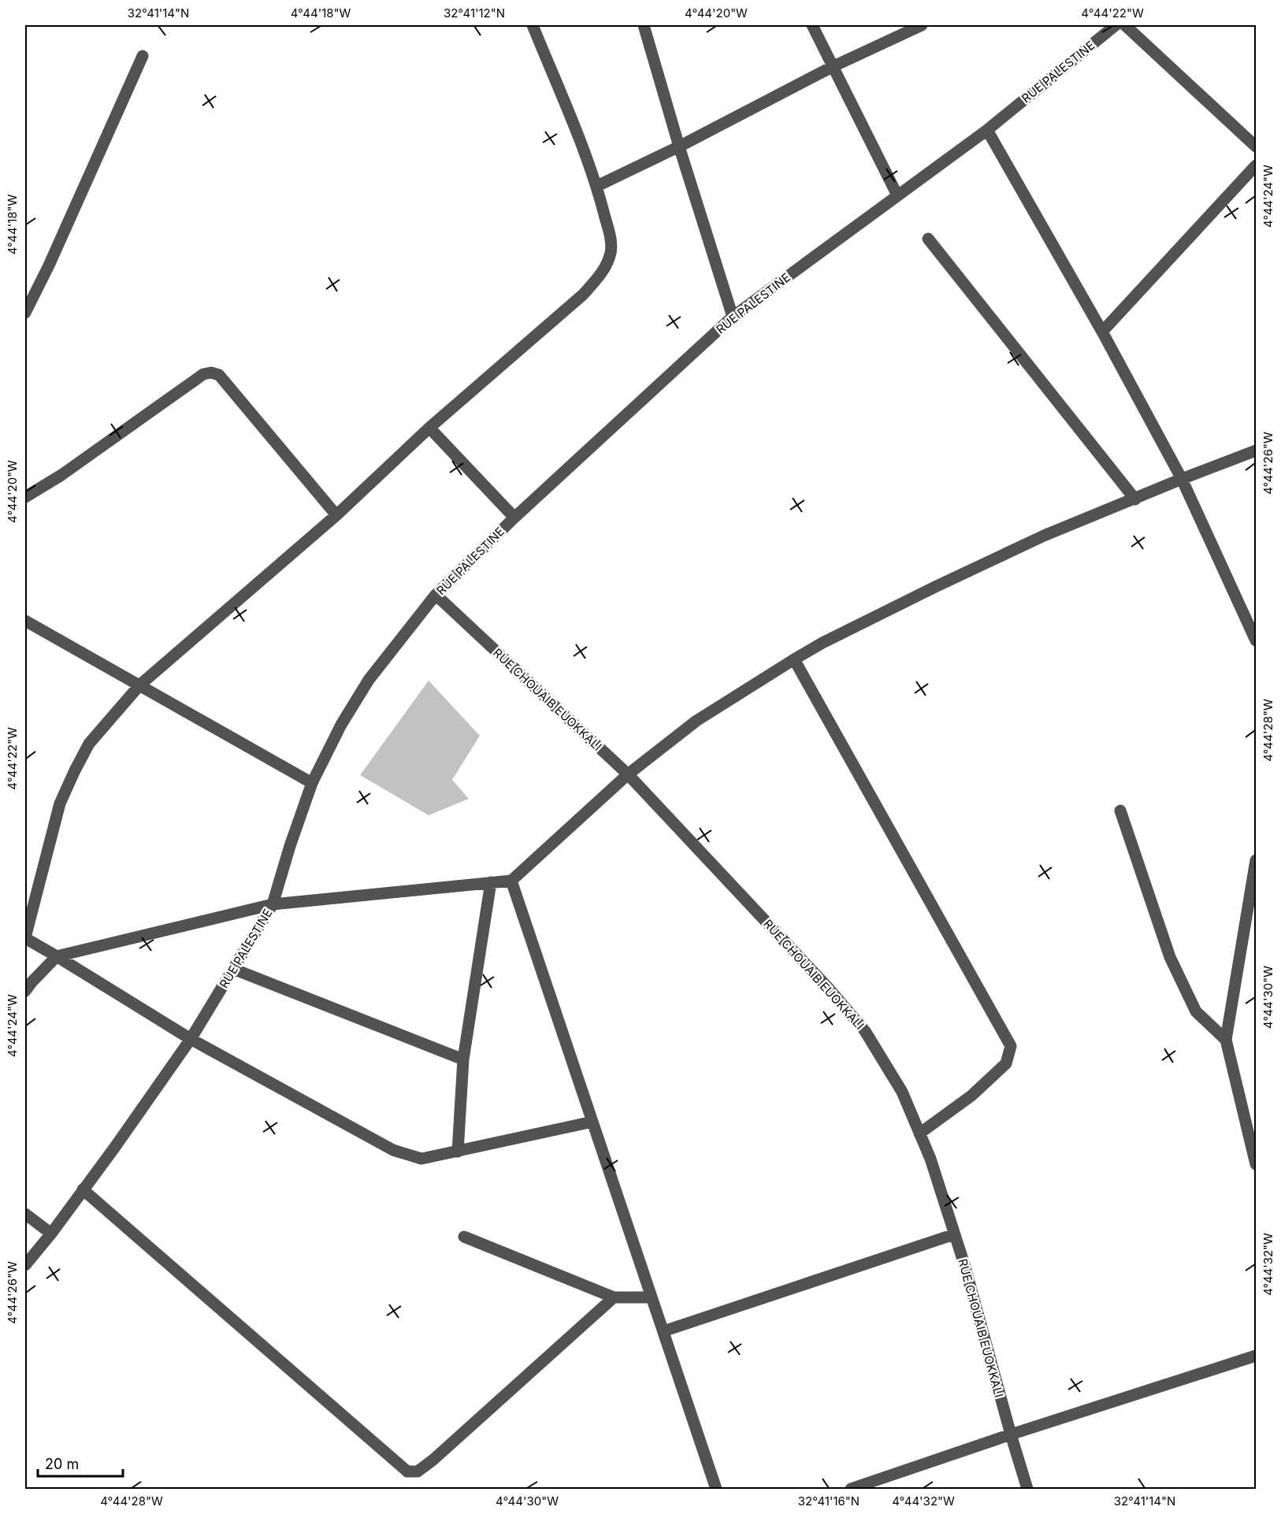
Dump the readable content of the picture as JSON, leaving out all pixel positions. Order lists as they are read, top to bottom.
{
  "streets": {
    "street": ["RUE PALESTINE", "RUE CHOUAIB EUOKKALI"]
  },
  "crossings": [
    ["RUE PALESTINE", "RUE CHOUAIB EUOKKALI"]
  ],
  "scale_bar": "20 m",
  "coordinates": [
    "32°41'14\"N",
    "4°44'18\"W",
    "32°41'12\"N",
    "4°44'20\"W",
    "4°44'22\"W",
    "4°44'24\"W",
    "4°44'26\"W",
    "4°44'28\"W",
    "4°44'30\"W",
    "4°44'32\"W",
    "32°41'16\"N"
  ]
}
